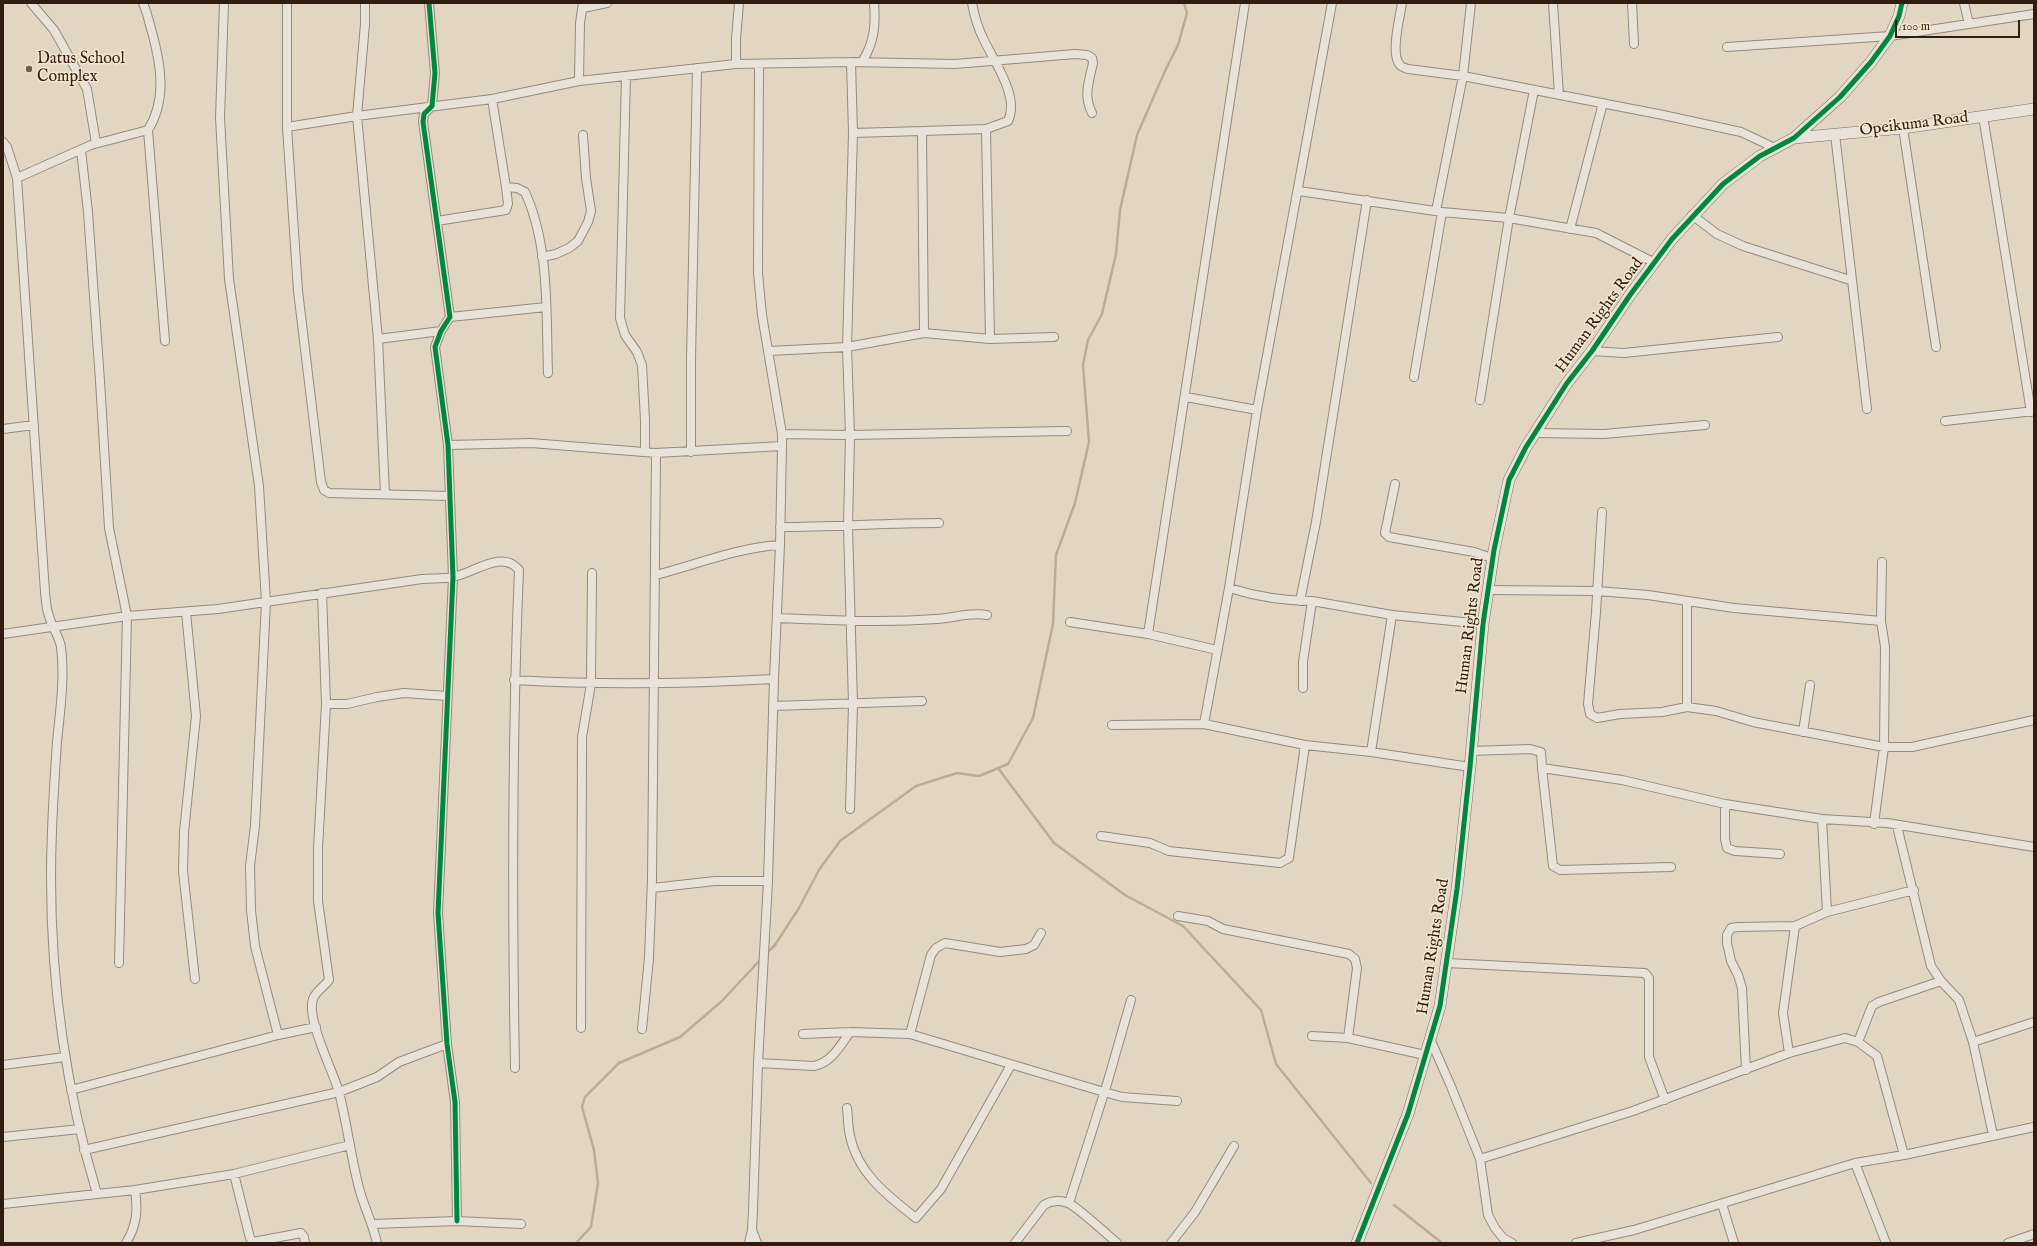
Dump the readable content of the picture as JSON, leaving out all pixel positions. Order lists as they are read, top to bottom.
{
  "streets": {
    "street": ["Opeikuma Road", "Human Rights Road"]
  },
  "crossings": [
    ["Opeikuma Road", "Human Rights Road"]
  ],
  "places": ["Datus School Complex"],
  "scale_bar": "100 m"
}
